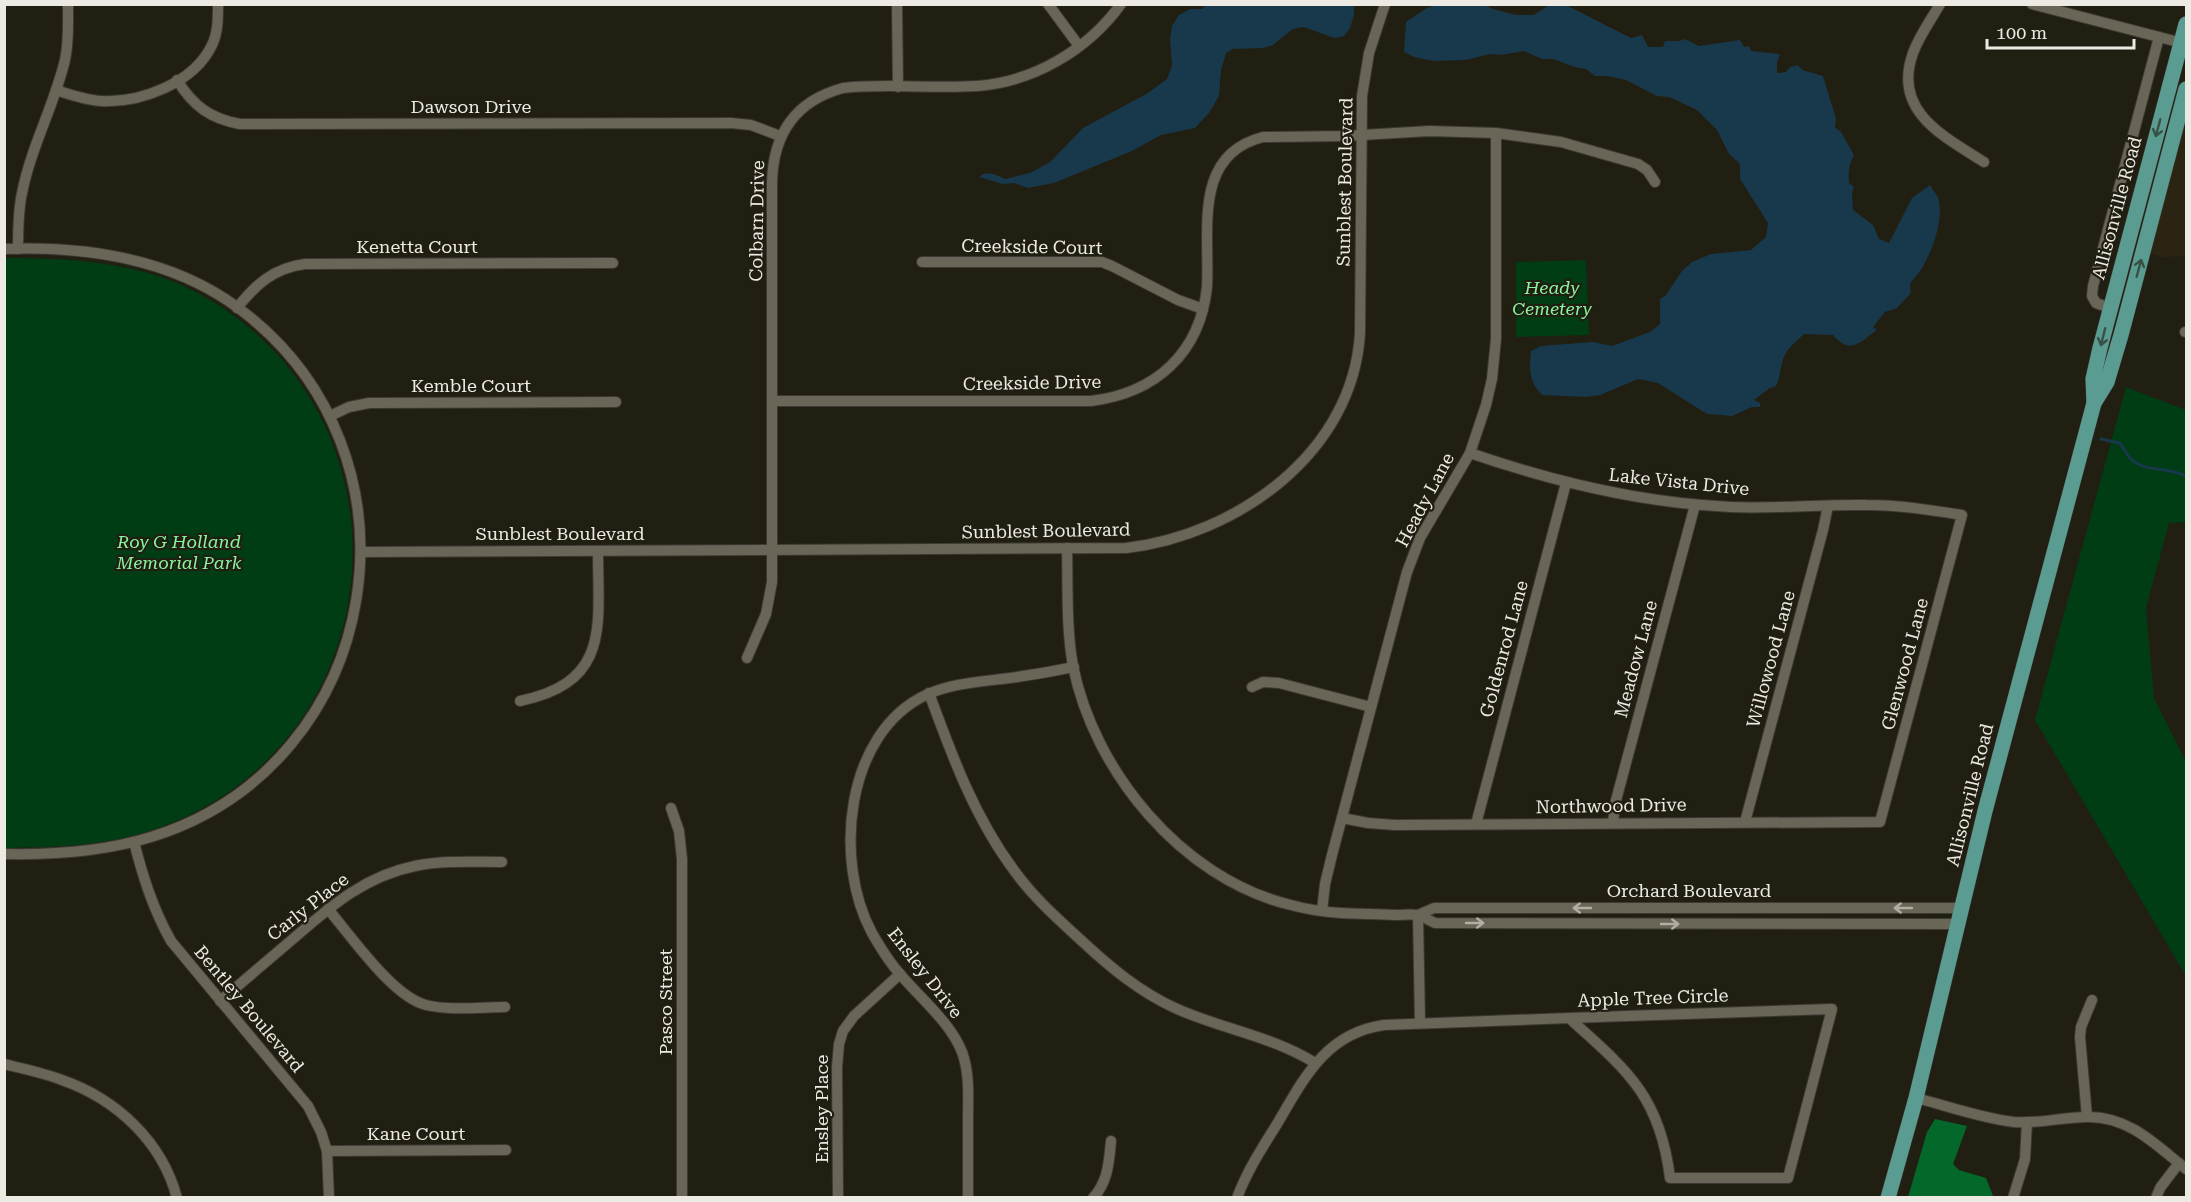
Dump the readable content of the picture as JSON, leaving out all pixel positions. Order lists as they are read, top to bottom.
{
  "streets": {
    "main road": ["Allisonville Road"],
    "street": [
      "Dawson Drive",
      "Sunblest Boulevard",
      "Colbarn Drive",
      "Kenetta Court",
      "Creekside Court",
      "Creekside Drive",
      "Kemble Court",
      "Lake Vista Drive",
      "Heady Lane",
      "Goldenrod Lane",
      "Meadow Lane",
      "Willowood Lane",
      "Glenwood Lane",
      "Northwood Drive",
      "Orchard Boulevard",
      "Carly Place",
      "Ensley Drive",
      "Apple Tree Circle",
      "Pasco Street",
      "Bentley Boulevard",
      "Ensley Place",
      "Kane Court"
    ]
  },
  "crossings": [
    ["Dawson Drive", "Colbarn Drive"],
    ["Sunblest Boulevard", "Colbarn Drive"],
    ["Sunblest Boulevard", "Creekside Drive"],
    ["Sunblest Boulevard", "Orchard Boulevard"],
    ["Allisonville Road", "Orchard Boulevard"],
    ["Colbarn Drive", "Creekside Drive"],
    ["Creekside Court", "Creekside Drive"],
    ["Creekside Drive", "Heady Lane"],
    ["Lake Vista Drive", "Heady Lane"],
    ["Lake Vista Drive", "Goldenrod Lane"],
    ["Lake Vista Drive", "Meadow Lane"],
    ["Lake Vista Drive", "Willowood Lane"],
    ["Lake Vista Drive", "Glenwood Lane"],
    ["Heady Lane", "Northwood Drive"],
    ["Heady Lane", "Orchard Boulevard"],
    ["Goldenrod Lane", "Northwood Drive"],
    ["Meadow Lane", "Northwood Drive"],
    ["Willowood Lane", "Northwood Drive"],
    ["Glenwood Lane", "Northwood Drive"],
    ["Orchard Boulevard", "Ensley Drive"],
    ["Carly Place", "Bentley Boulevard"],
    ["Ensley Drive", "Ensley Place"],
    ["Bentley Boulevard", "Kane Court"]
  ],
  "parks": ["Heady Cemetery", "Roy G Holland Memorial Park"],
  "scale_bar": "100 m"
}
